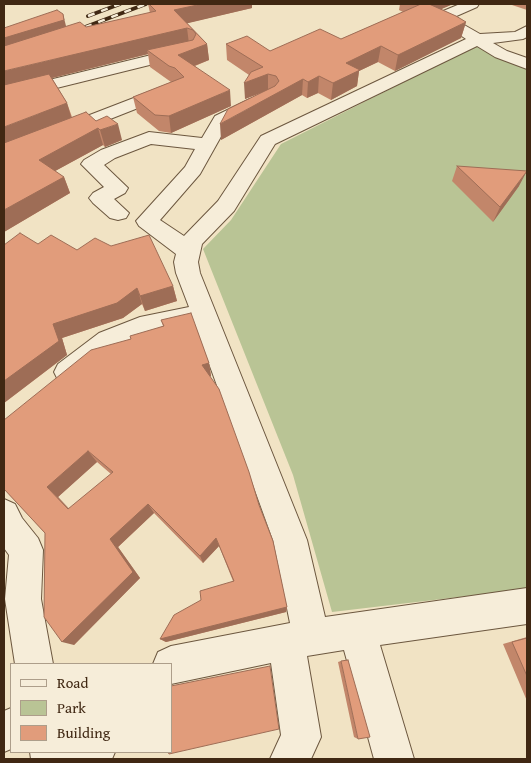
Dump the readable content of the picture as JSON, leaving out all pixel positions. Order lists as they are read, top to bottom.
{
  "legend": ["Road", "Park", "Building"]
}
